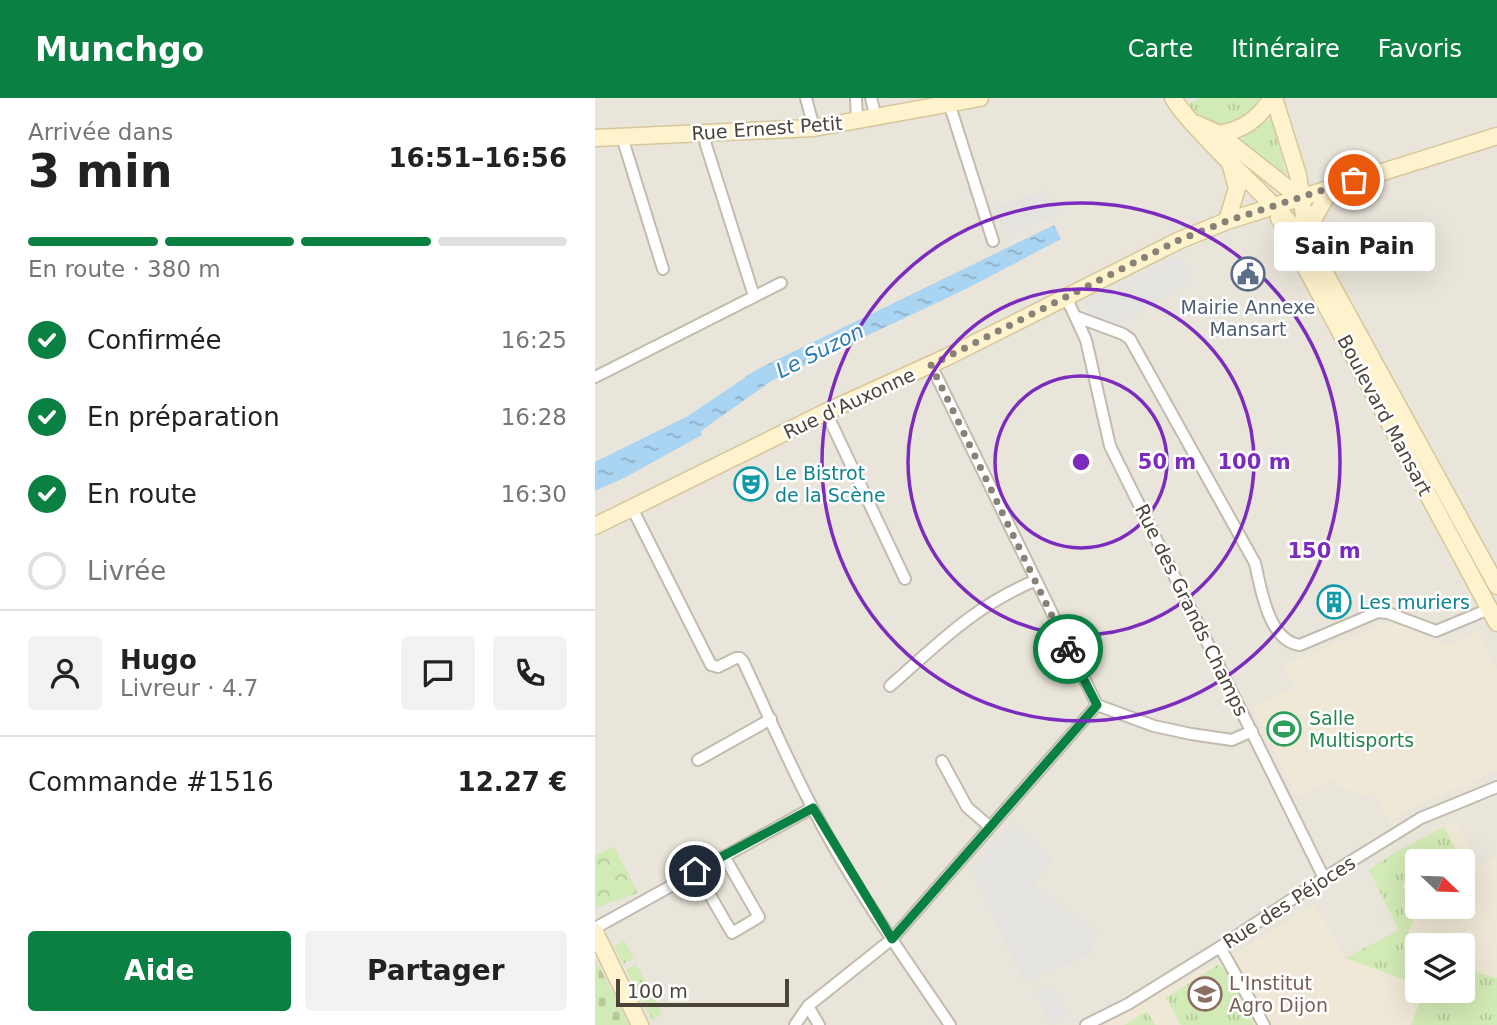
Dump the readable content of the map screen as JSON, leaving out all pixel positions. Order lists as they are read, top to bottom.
{
  "streets": {
    "main road": ["Rue Ernest Petit", "Rue d'Auxonne", "Boulevard Mansart"],
    "street": ["Rue des Grands Champs", "Rue des Péjoces"]
  },
  "crossings": [
    ["Rue d'Auxonne", "Boulevard Mansart"],
    ["Rue d'Auxonne", "Rue des Grands Champs"],
    ["Rue des Grands Champs", "Rue des Péjoces"]
  ],
  "water": ["Le Suzon"],
  "places": {
    "other": ["Sain Pain"],
    "public building": ["Mairie Annexe Mansart"],
    "theatre": ["Le Bistrot de la Scène"],
    "building": ["Les muriers"],
    "sports": ["Salle Multisports"],
    "school or university": ["L'Institut Agro Dijon"]
  },
  "scale_bar": "100 m",
  "north": "bottom right",
  "page": {
    "header": "Munchgo",
    "nav": ["Carte", "Itinéraire", "Favoris"],
    "heading": ["3 min", "Arrivée dans", "16:51–16:56"],
    "panel": [
      "Hugo",
      "Livreur · 4.7",
      "Commande #1516",
      "12.27 €"
    ],
    "bar": "En route · 380 m",
    "bubble": "Sain Pain",
    "list": [
      ["Confirmée", "16:25"],
      ["En préparation", "16:28"],
      ["En route", "16:30"],
      "Livrée"
    ],
    "buttons": ["Aide", "Partager"],
    "scale": "100 m"
  },
  "rings": ["50 m", "100 m", "150 m"]
}
